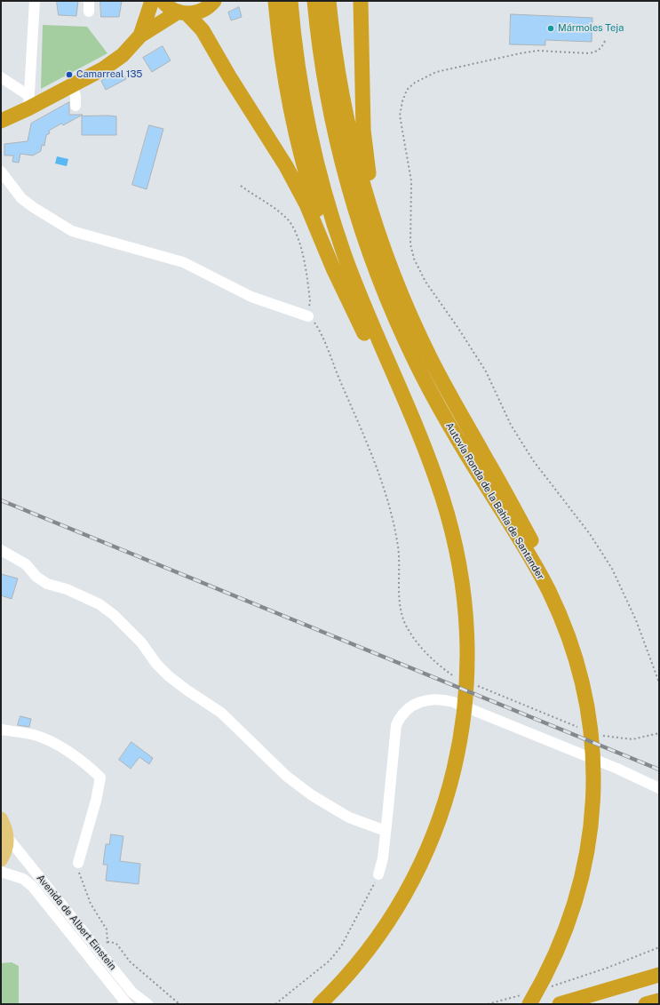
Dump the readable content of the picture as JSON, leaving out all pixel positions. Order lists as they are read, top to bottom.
{
  "streets": {
    "highway": ["Autovía Ronda de la Bahía de Santander"],
    "street": ["Avenida de Albert Einstein"]
  },
  "places": ["Mármoles Teja", "Camarreal 135"]
}
